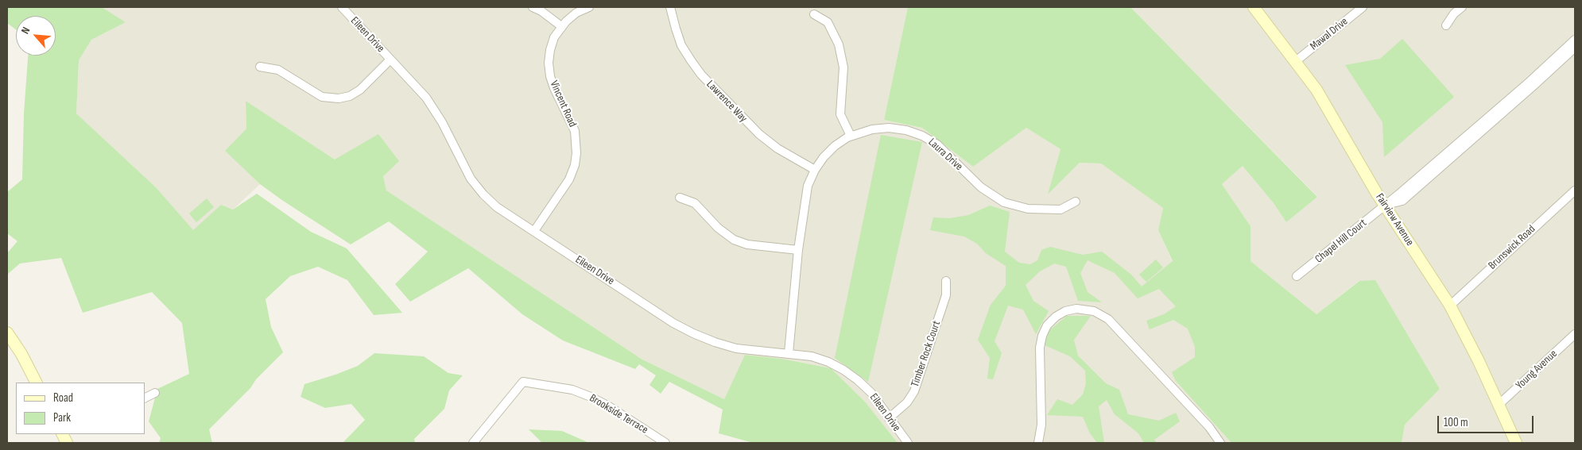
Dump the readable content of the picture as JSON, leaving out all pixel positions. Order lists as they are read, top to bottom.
{
  "streets": {
    "main road": ["Fairview Avenue"],
    "street": [
      "Mawal Drive",
      "Eileen Drive",
      "Lawrence Way",
      "Vincent Road",
      "Laura Drive",
      "Chapel Hill Court",
      "Brunswick Road",
      "Timber Rock Court",
      "Young Avenue",
      "Brookside Terrace"
    ]
  },
  "crossings": [
    ["Mawal Drive", "Fairview Avenue"],
    ["Eileen Drive", "Vincent Road"],
    ["Eileen Drive", "Laura Drive"],
    ["Eileen Drive", "Timber Rock Court"],
    ["Lawrence Way", "Laura Drive"],
    ["Fairview Avenue", "Chapel Hill Court"],
    ["Fairview Avenue", "Brunswick Road"],
    ["Fairview Avenue", "Young Avenue"]
  ],
  "legend": ["Road", "Park"],
  "scale_bar": "100 m",
  "north": "top left"
}
